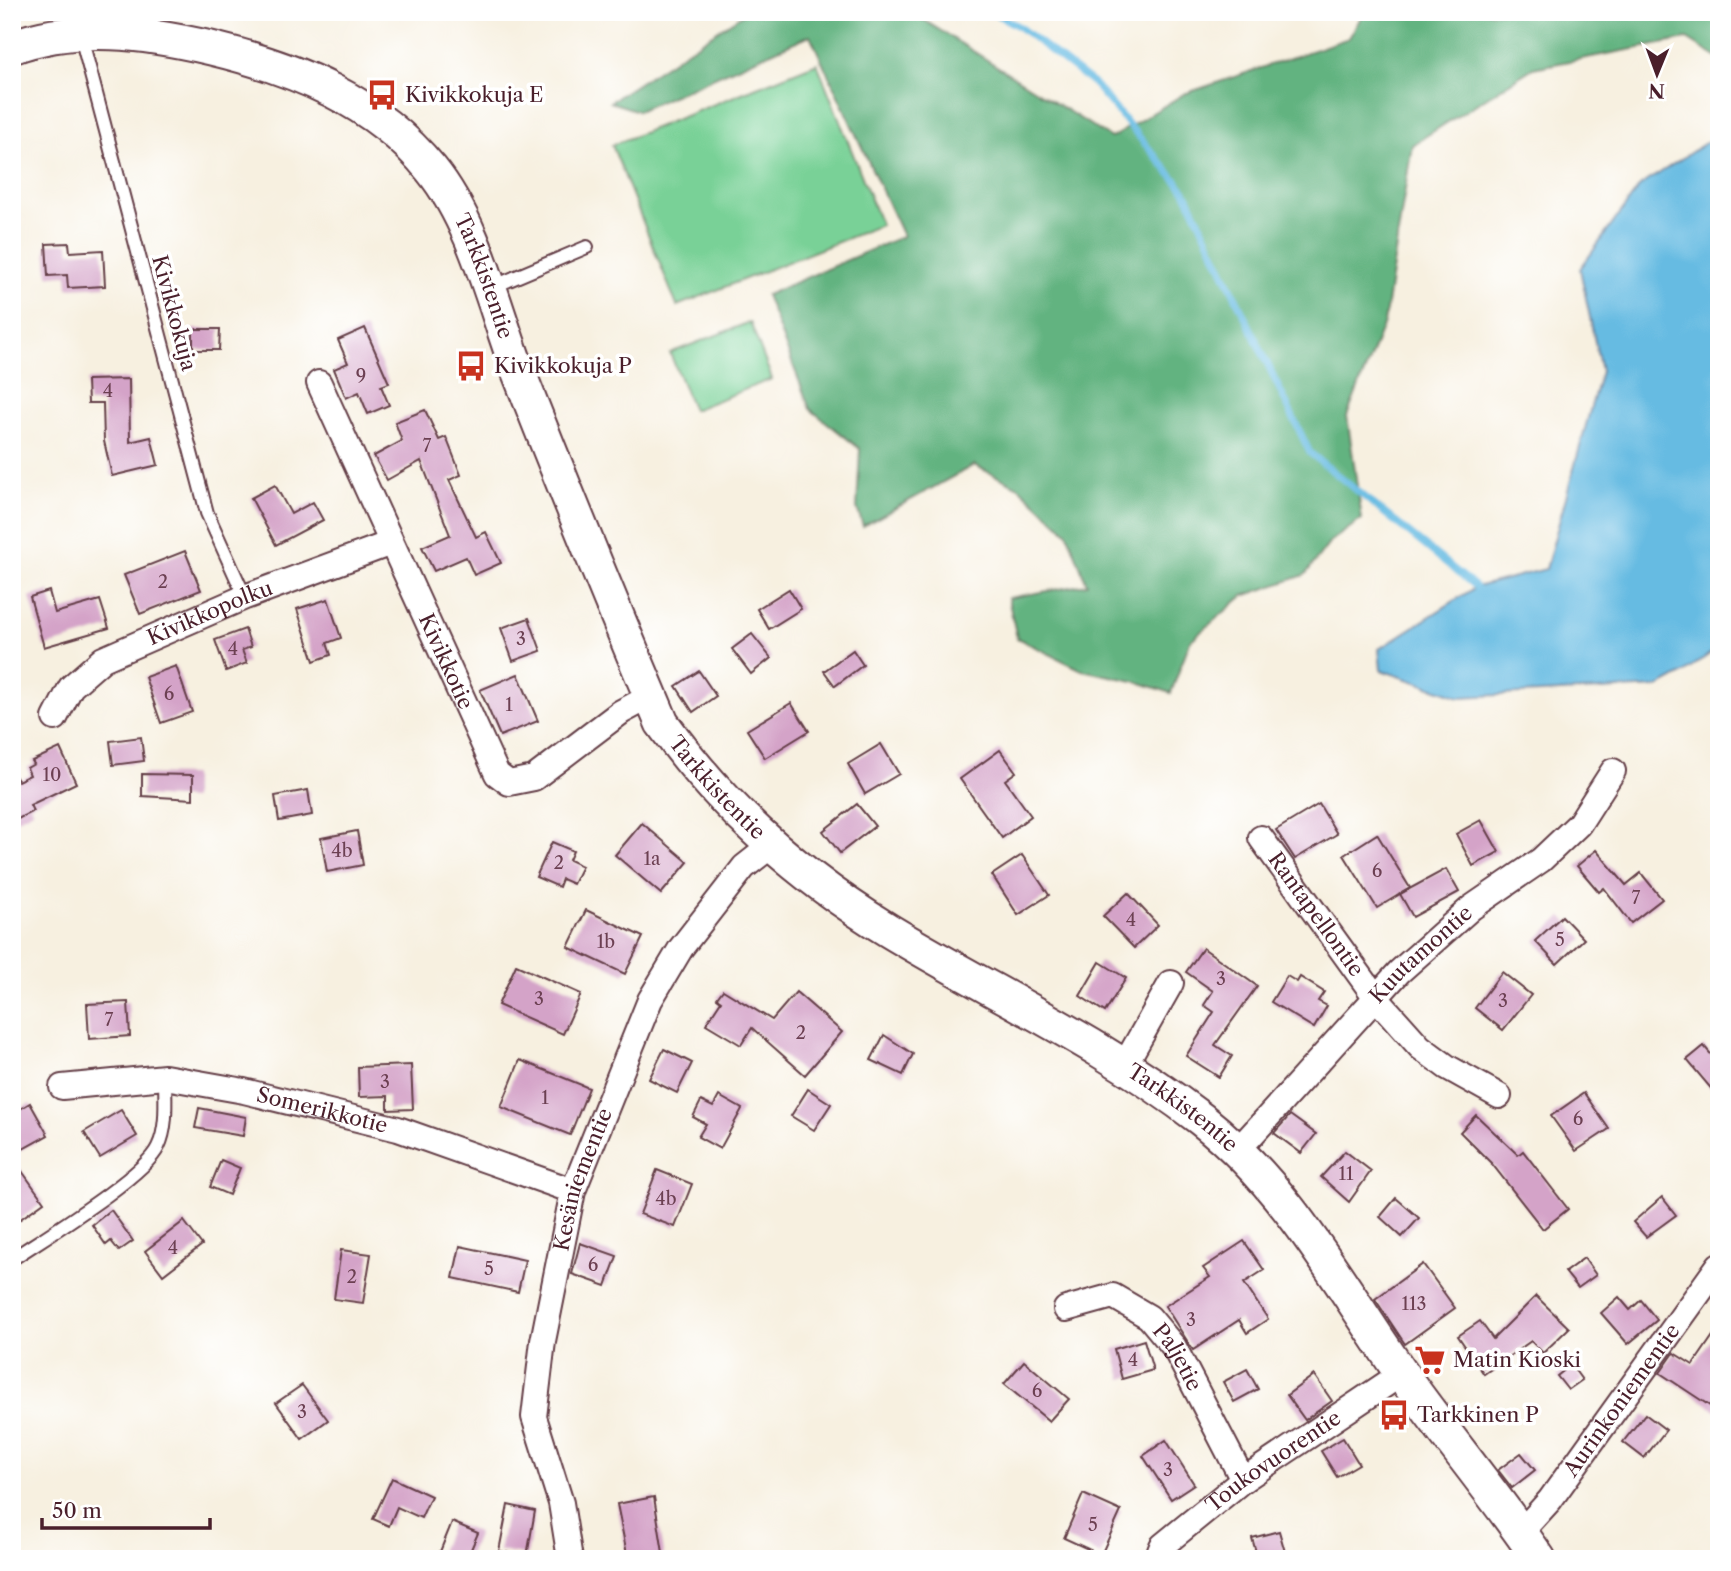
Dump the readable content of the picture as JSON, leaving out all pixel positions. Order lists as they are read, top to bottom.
{
  "streets": {
    "street": [
      "Tarkkistentie",
      "Kivikkopolku",
      "Kivikkotie",
      "Rantapellontie",
      "Kuutamontie",
      "Somerikkotie",
      "Kesäniementie",
      "Paljetie",
      "Aurinkoniementie",
      "Toukovuorentie"
    ],
    "lane": ["Kivikkokuja"]
  },
  "crossings": [
    ["Tarkkistentie", "Kivikkokuja"],
    ["Tarkkistentie", "Kivikkotie"],
    ["Tarkkistentie", "Kuutamontie"],
    ["Tarkkistentie", "Kesäniementie"],
    ["Tarkkistentie", "Aurinkoniementie"],
    ["Tarkkistentie", "Toukovuorentie"],
    ["Kivikkokuja", "Kivikkopolku"],
    ["Kivikkopolku", "Kivikkotie"],
    ["Rantapellontie", "Kuutamontie"],
    ["Somerikkotie", "Kesäniementie"],
    ["Paljetie", "Toukovuorentie"]
  ],
  "places": {
    "bus stop": ["Kivikkokuja E", "Kivikkokuja P", "Tarkkinen P"],
    "supermarket": ["Matin Kioski"]
  },
  "house_numbers": [
    "9",
    "4",
    "7",
    "2",
    "3",
    "4",
    "6",
    "1",
    "10",
    "4b",
    "1a",
    "2",
    "6",
    "7",
    "4",
    "5",
    "1b",
    "3",
    "3",
    "3",
    "7",
    "2",
    "3",
    "1",
    "6",
    "11",
    "4b",
    "4",
    "6",
    "5",
    "2",
    "113",
    "3",
    "4",
    "6",
    "3",
    "3",
    "5"
  ],
  "scale_bar": "50 m",
  "north": "bottom"
}
